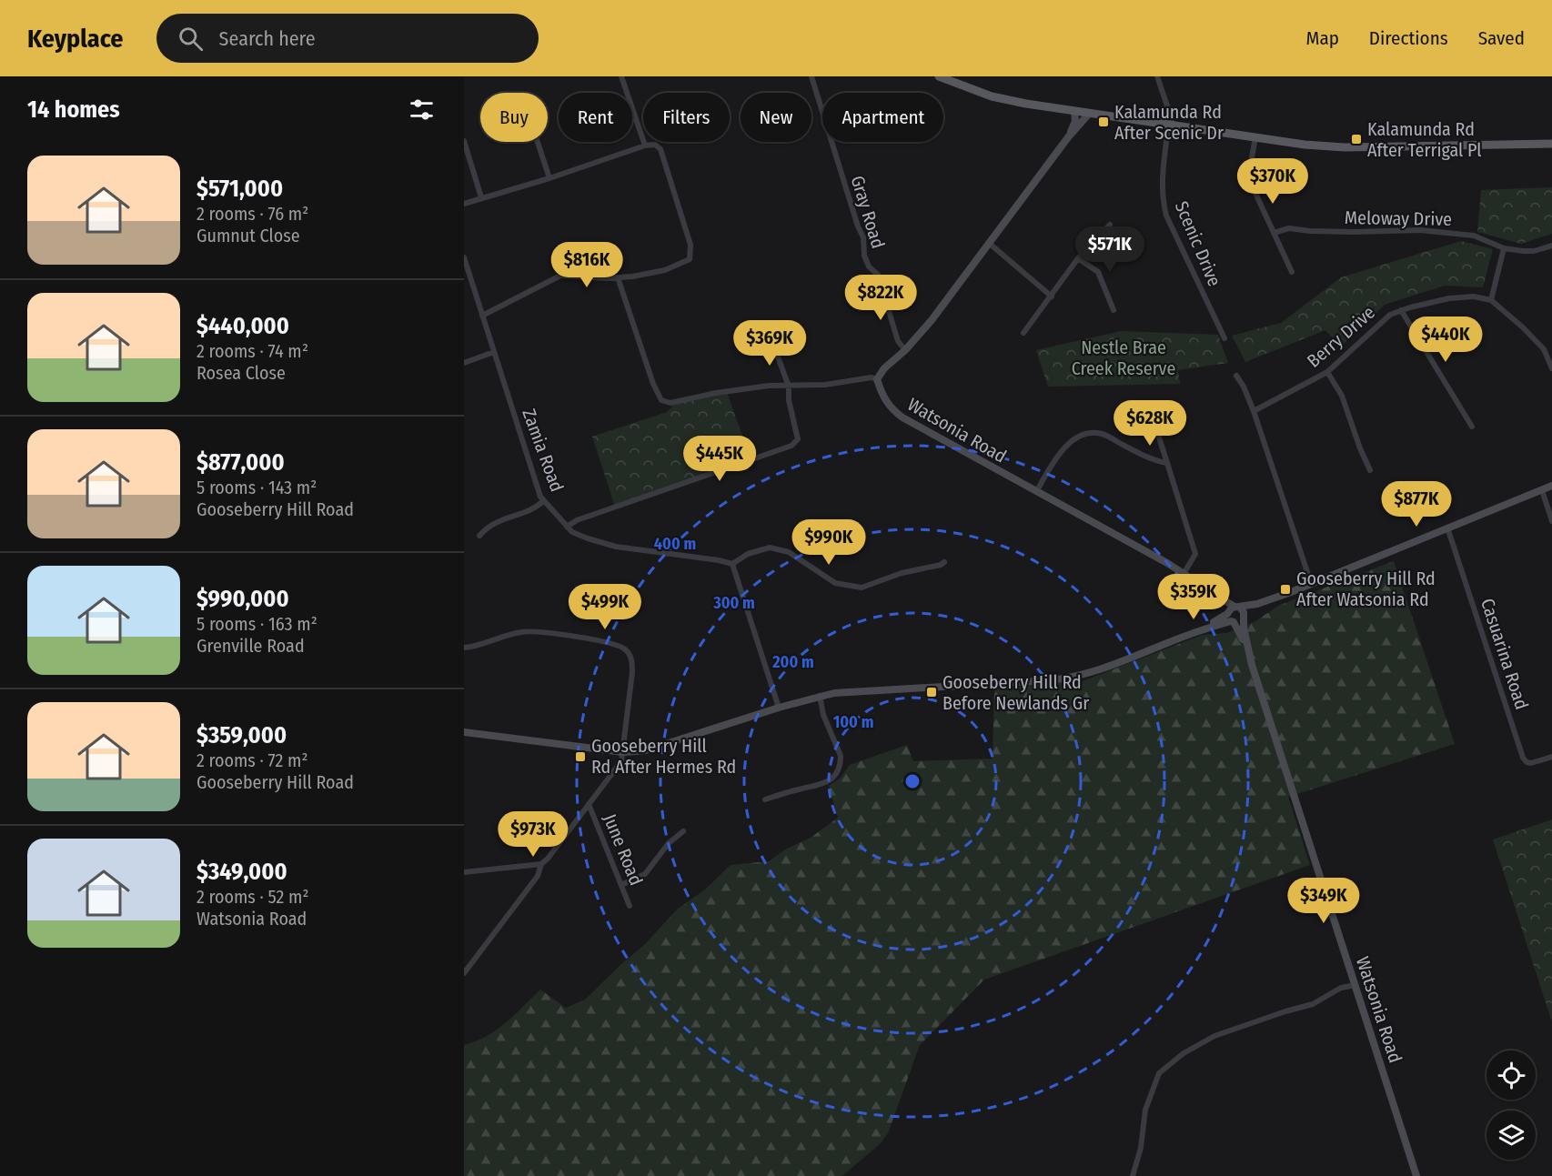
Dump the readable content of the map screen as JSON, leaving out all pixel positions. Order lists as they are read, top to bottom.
{
  "streets": {
    "street": [
      "Gray Road",
      "Meloway Drive",
      "Scenic Drive",
      "Berry Drive",
      "Watsonia Road",
      "Zamia Road",
      "Casuarina Road",
      "June Road"
    ]
  },
  "parks": ["Nestle Brae Creek Reserve"],
  "places": {
    "transit": [
      "Kalamunda Rd After Scenic Dr",
      "Kalamunda Rd After Terrigal Pl",
      "Gooseberry Hill Rd After Watsonia Rd",
      "Gooseberry Hill Rd Before Newlands Gr",
      "Gooseberry Hill Rd After Hermes Rd"
    ]
  },
  "page": {
    "header": "Keyplace",
    "search": "Search here",
    "nav": ["Map", "Directions", "Saved"],
    "heading": "14 homes",
    "chip": [
      "Buy",
      "Rent",
      "Filters",
      "New",
      "Apartment"
    ],
    "list": [
      {
        "name": "$571,000",
        "note": "2 rooms · 76 m² · Gumnut Close"
      },
      {
        "name": "$440,000",
        "note": "2 rooms · 74 m² · Rosea Close"
      },
      {
        "name": "$877,000",
        "note": "5 rooms · 143 m² · Gooseberry Hill Road"
      },
      {
        "name": "$990,000",
        "note": "5 rooms · 163 m² · Grenville Road"
      },
      {
        "name": "$359,000",
        "note": "2 rooms · 72 m² · Gooseberry Hill Road"
      },
      {
        "name": "$349,000",
        "note": "2 rooms · 52 m² · Watsonia Road"
      }
    ],
    "price": [
      "$370K",
      "$571K",
      "$816K",
      "$822K",
      "$440K",
      "$369K",
      "$628K",
      "$445K",
      "$877K",
      "$990K",
      "$359K",
      "$499K",
      "$973K",
      "$349K"
    ]
  },
  "rings": [
    "400 m",
    "300 m",
    "200 m",
    "100 m"
  ]
}
